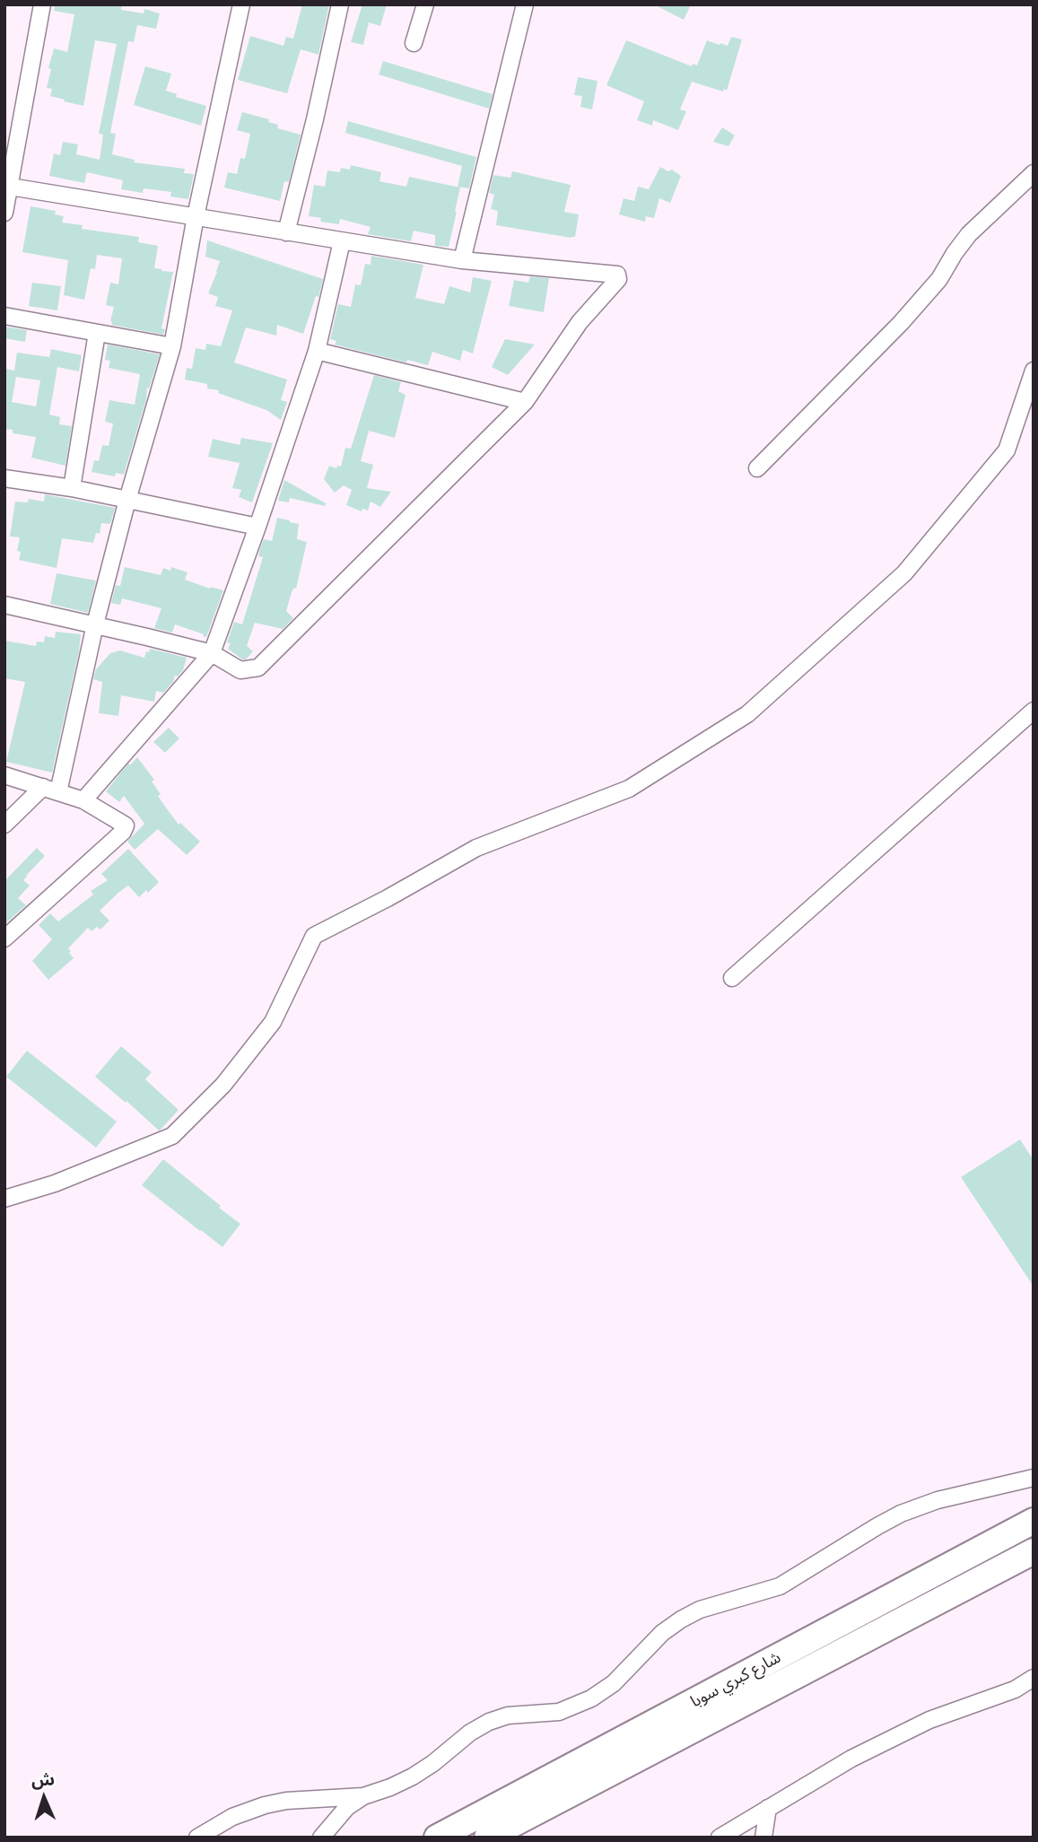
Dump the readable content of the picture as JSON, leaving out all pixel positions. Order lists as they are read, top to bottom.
{
  "streets": {
    "highway": ["شارع كبري سوبا"]
  },
  "north": "top"
}
